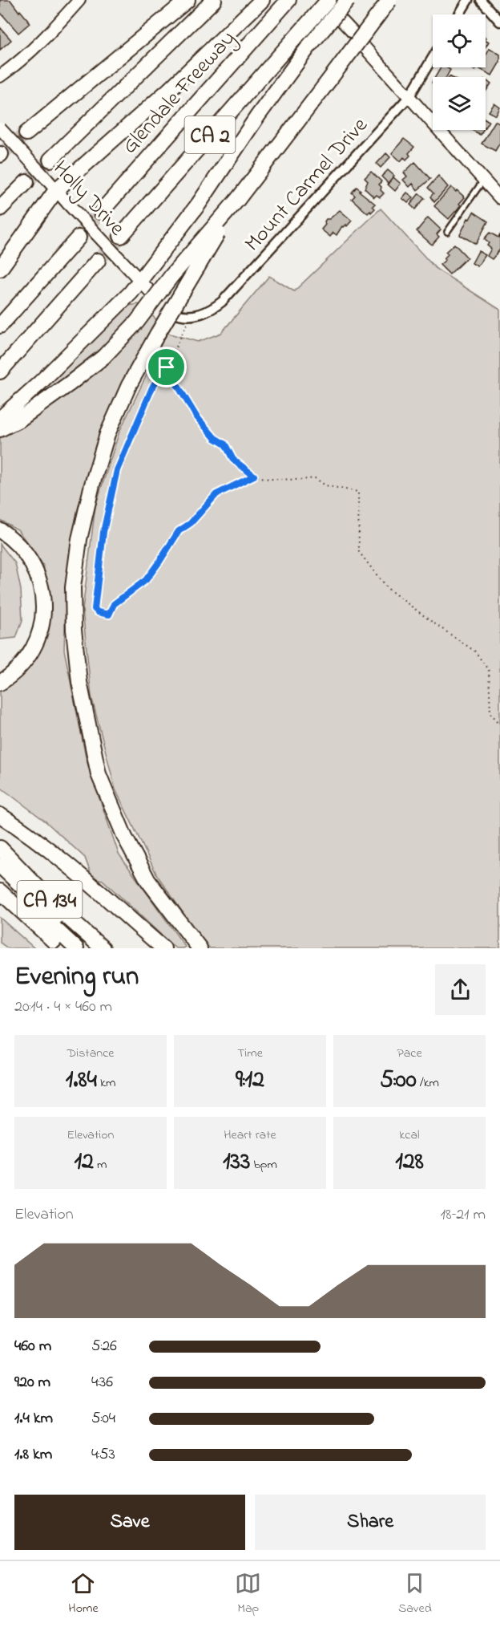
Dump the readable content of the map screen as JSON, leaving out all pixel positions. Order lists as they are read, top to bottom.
{
  "streets": {
    "highway": ["Glendale Freeway", "CA 2", "CA 134"],
    "main road": ["Holly Drive"],
    "street": ["Mount Carmel Drive"]
  },
  "page": {
    "heading": ["Evening run", "20:14 · 4 × 460 m"],
    "stats": [
      ["Distance", "1.84 km"],
      ["Time", "9:12"],
      ["Pace", "5:00 /km"],
      ["Elevation", "12 m"],
      ["Heart rate", "133 bpm"],
      ["kcal", "128"]
    ],
    "chart": ["Elevation", "18–21 m"],
    "list": [
      {
        "name": "460 m",
        "note": "5:26"
      },
      {
        "name": "920 m",
        "note": "4:36"
      },
      {
        "name": "1.4 km",
        "note": "5:04"
      },
      {
        "name": "1.8 km",
        "note": "4:53"
      }
    ],
    "buttons": ["Save", "Share"],
    "tabs": ["Home", "Map", "Saved"]
  }
}
